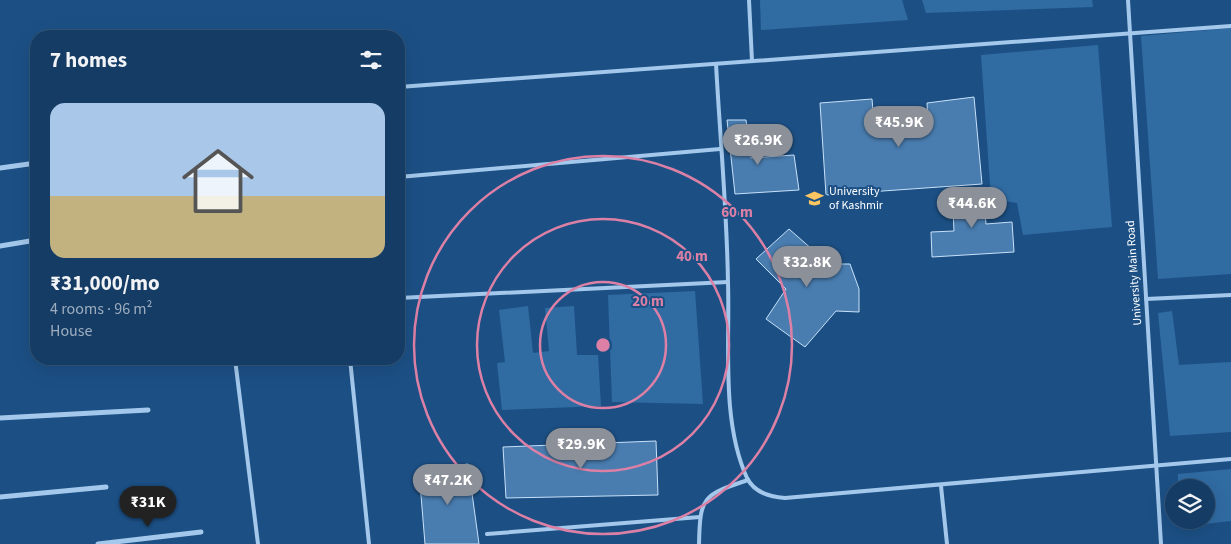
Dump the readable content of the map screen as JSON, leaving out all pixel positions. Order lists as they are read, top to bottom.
{
  "streets": {
    "lane": ["University Main Road"]
  },
  "places": {
    "school or university": ["University of Kashmir"]
  },
  "page": {
    "heading": "7 homes",
    "list": [
      {
        "name": "₹31,000/mo",
        "note": "4 rooms · 96 m² · House"
      }
    ],
    "price": [
      "₹45.9K",
      "₹26.9K",
      "₹44.6K",
      "₹32.8K",
      "₹29.9K",
      "₹47.2K",
      "₹31K"
    ]
  },
  "rings": ["60 m", "40 m", "20 m"]
}
